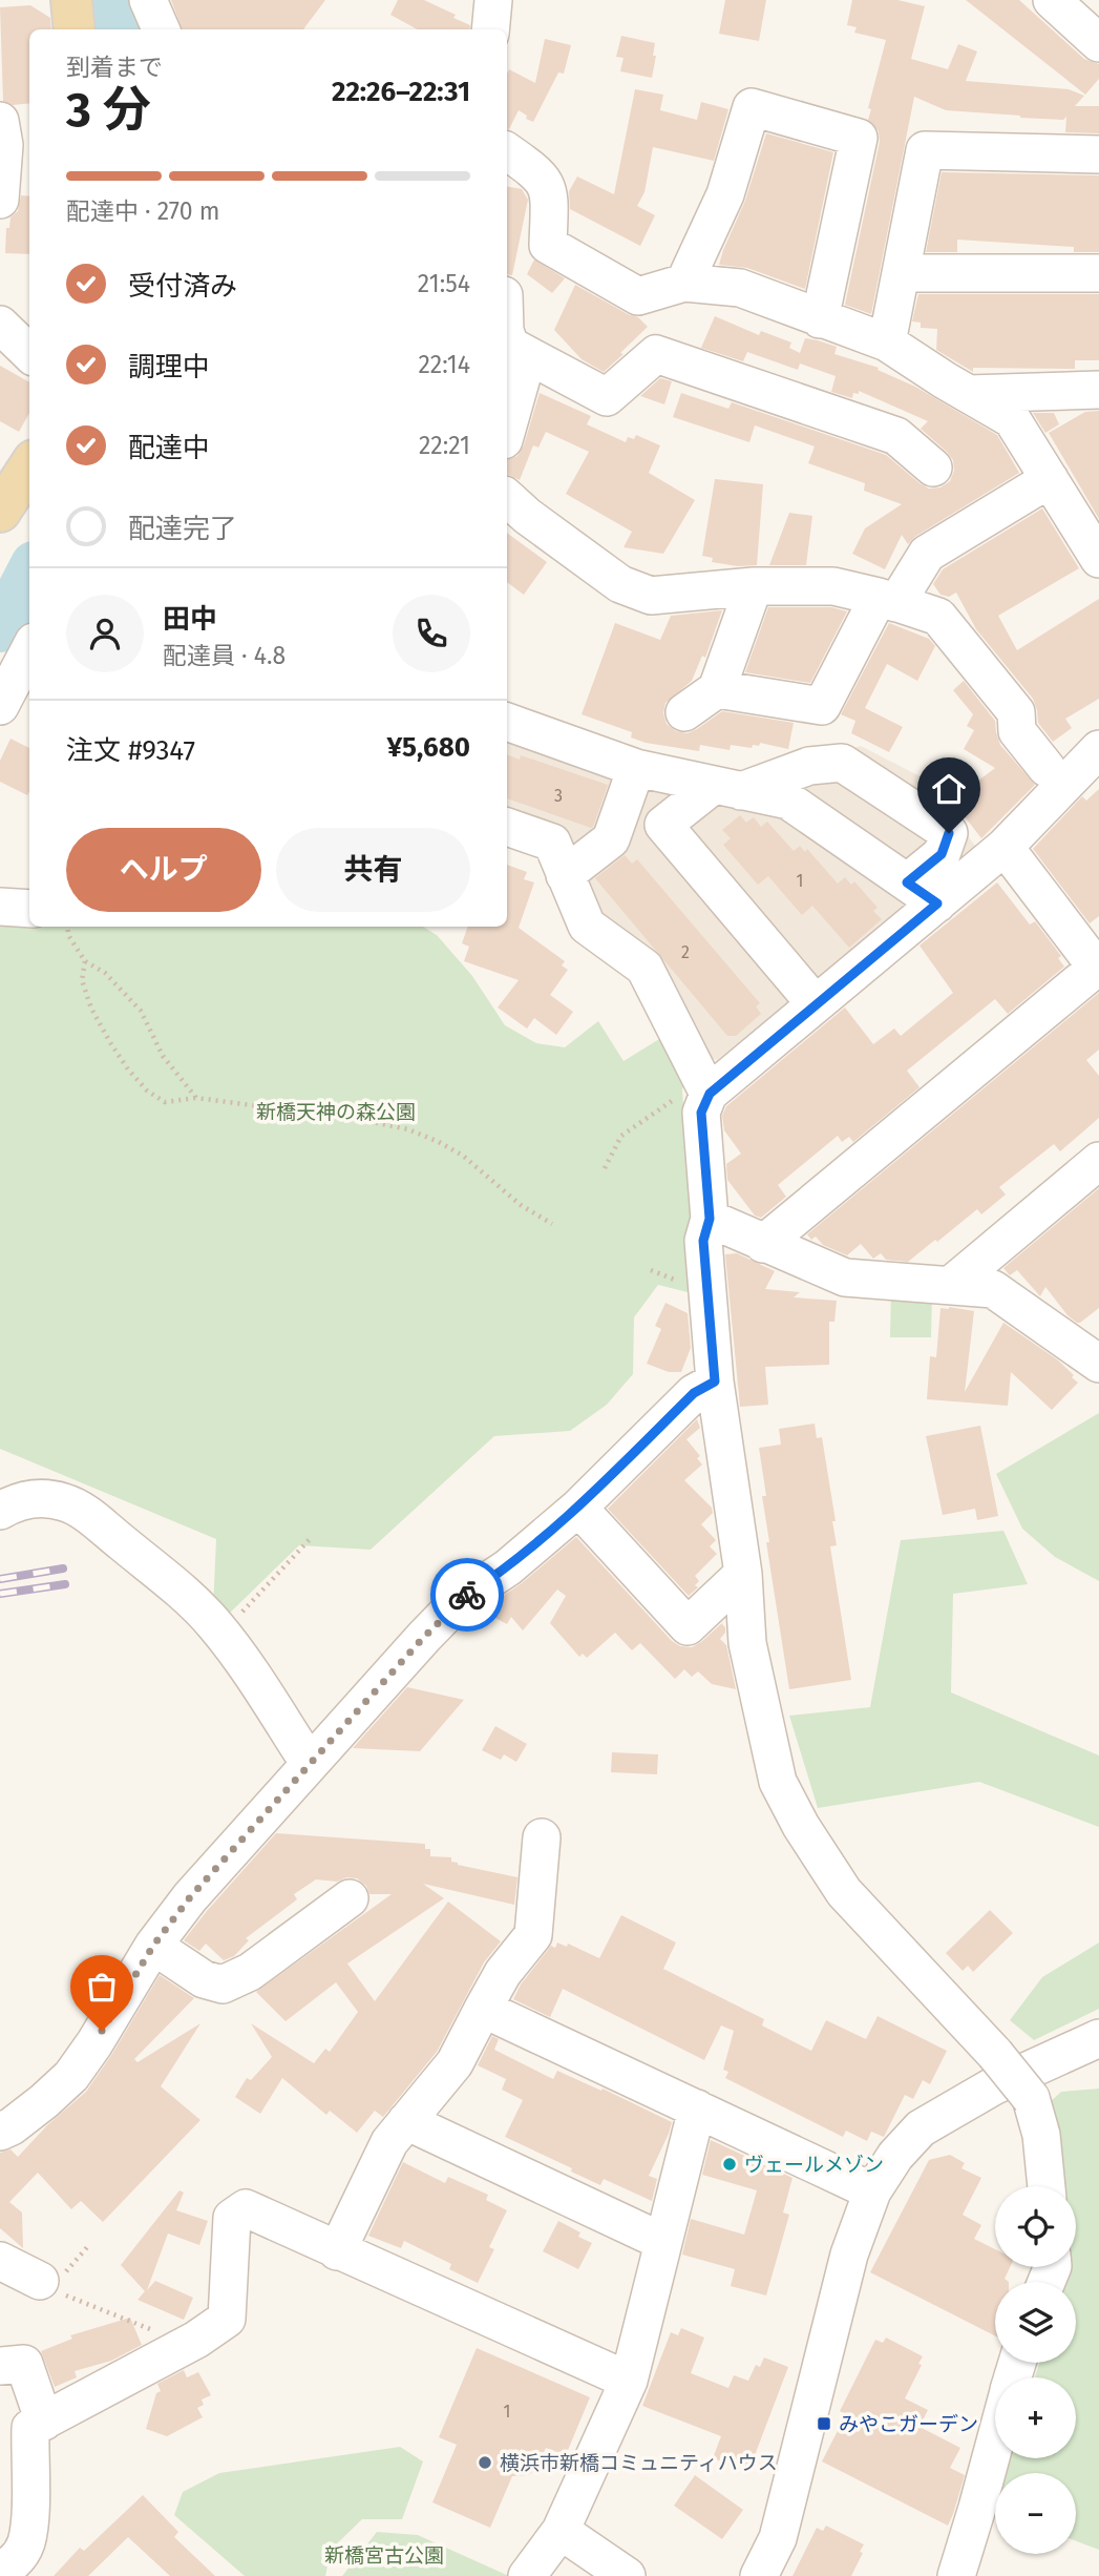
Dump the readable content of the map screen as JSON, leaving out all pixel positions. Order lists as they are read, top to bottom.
{
  "parks": ["新橋天神の森公園", "新橋宮古公園"],
  "places": {
    "other": ["ヴェールメゾン", "横浜市新橋コミュニティハウス"],
    "transit": ["みやこガーデン"]
  },
  "house_numbers": [
    "3",
    "1",
    "2",
    "1"
  ],
  "page": {
    "heading": ["3 分", "到着まで", "22:26–22:31"],
    "panel": [
      "田中",
      "配達員 · 4.8",
      "注文 #9347",
      "¥5,680"
    ],
    "bar": "配達中 · 270 m",
    "list": [
      ["受付済み", "21:54"],
      ["調理中", "22:14"],
      ["配達中", "22:21"],
      "配達完了"
    ],
    "buttons": ["ヘルプ", "共有"],
    "map_buttons": ["+", "−"]
  }
}
